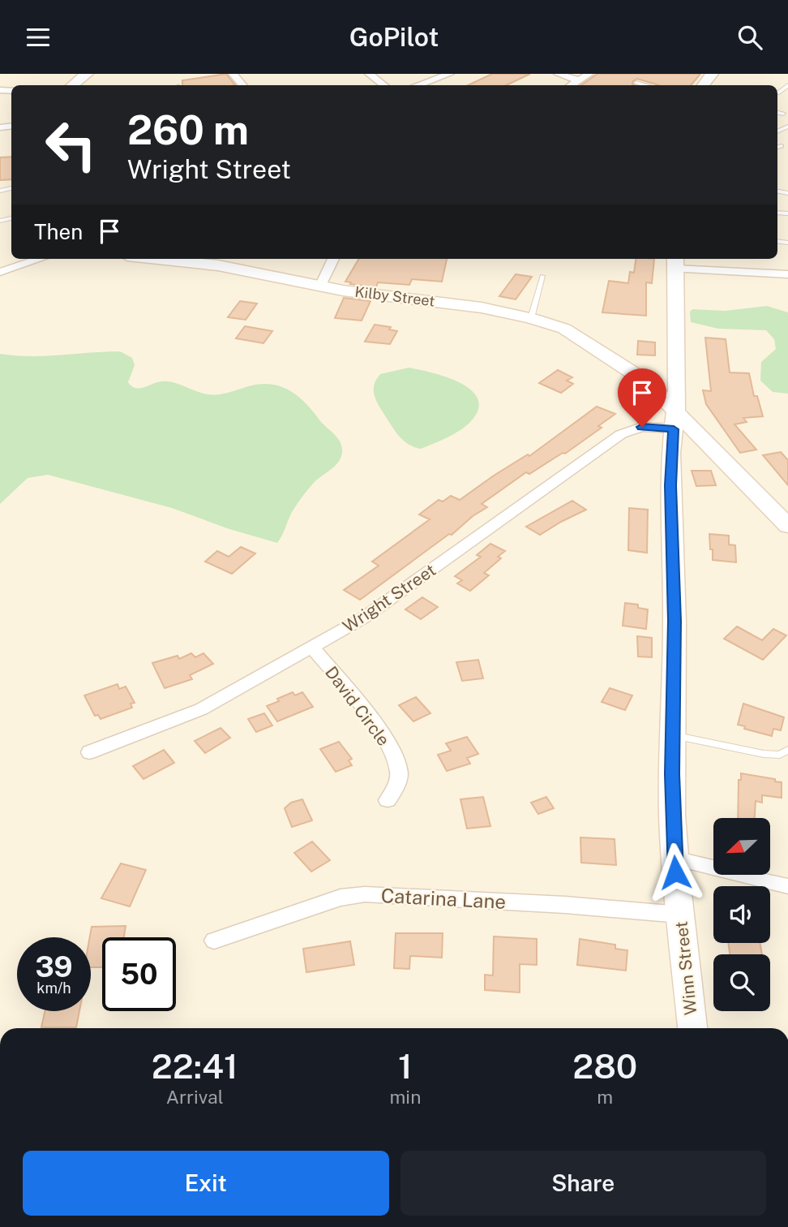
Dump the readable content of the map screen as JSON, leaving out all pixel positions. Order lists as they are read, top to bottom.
{
  "streets": {
    "main road": ["Kilby Street", "Winn Street"],
    "street": ["Wright Street", "David Circle", "Catarina Lane"]
  },
  "crossings": [
    ["Kilby Street", "Wright Street"],
    ["Kilby Street", "Winn Street"],
    ["Wright Street", "David Circle"],
    ["Wright Street", "Winn Street"],
    ["Catarina Lane", "Winn Street"]
  ],
  "north": "bottom left",
  "page": {
    "header": "GoPilot",
    "turn": ["260 m", "Wright Street"],
    "then": "Then",
    "speed": "39 km/h",
    "limit": "50",
    "eta": [
      "22:41",
      "Arrival",
      "1",
      "min",
      "280",
      "m"
    ],
    "buttons": ["Exit", "Share"]
  }
}
